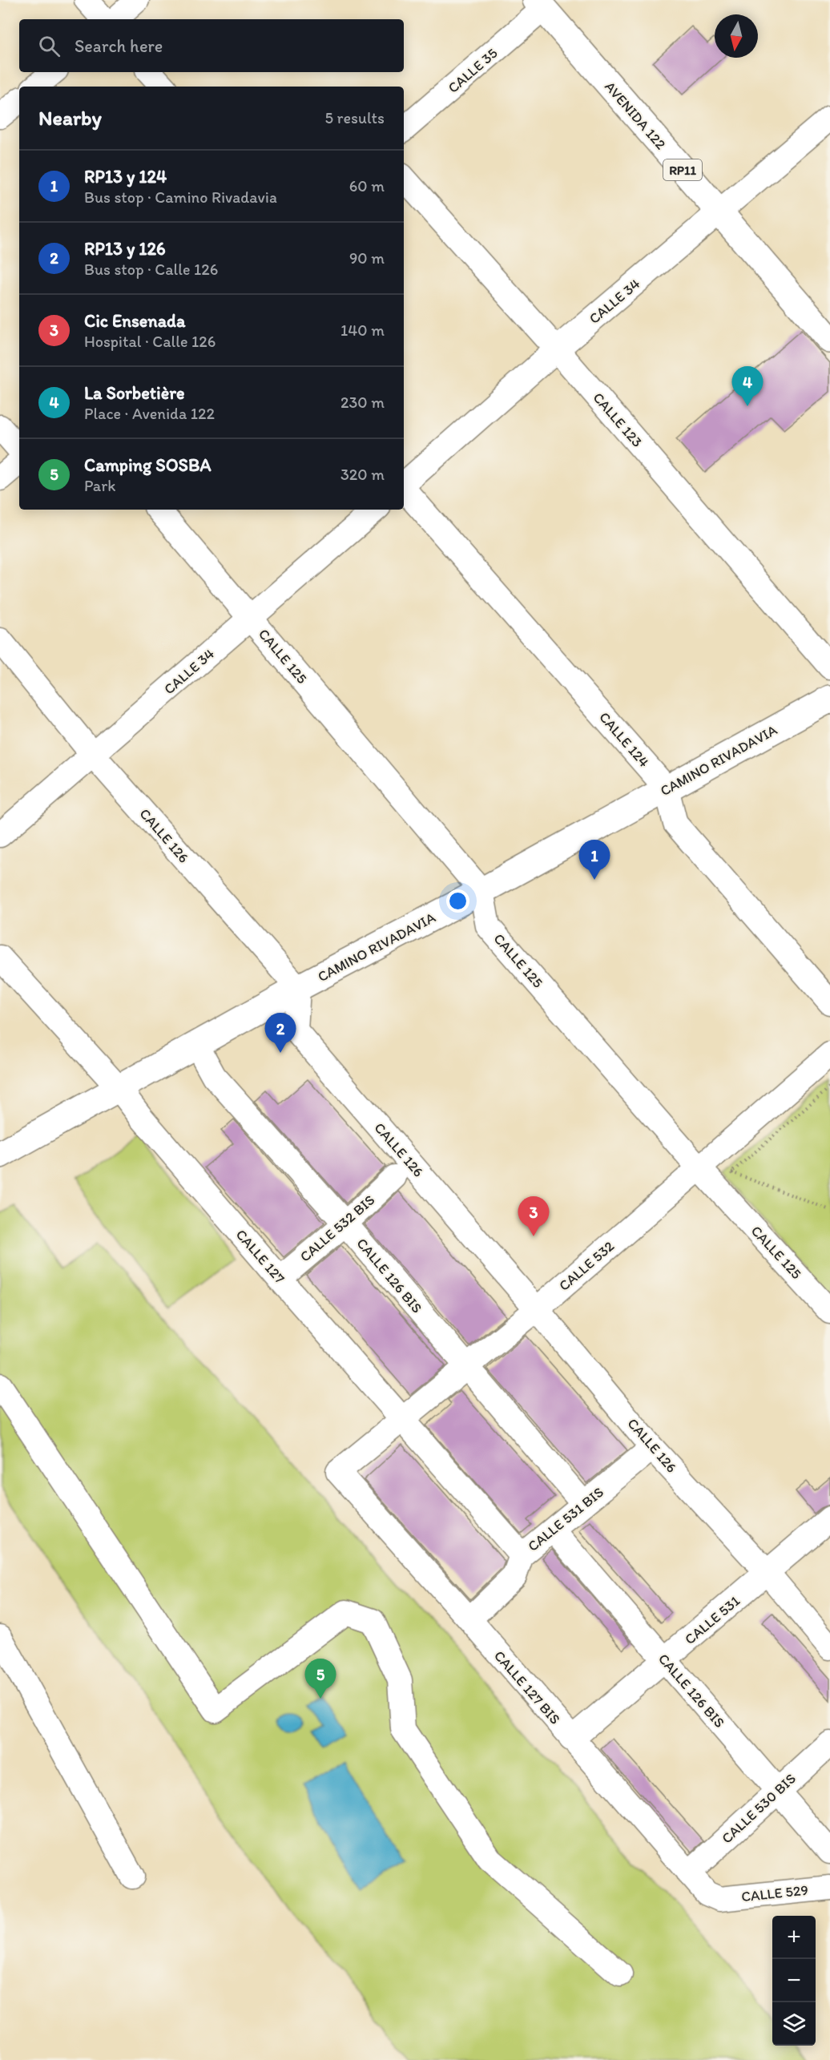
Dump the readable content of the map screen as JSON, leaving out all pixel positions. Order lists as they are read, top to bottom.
{
  "streets": {
    "main road": ["AVENIDA 122", "RP11", "CAMINO RIVADAVIA"],
    "street": [
      "CALLE 35",
      "CALLE 34",
      "CALLE 123",
      "CALLE 125",
      "CALLE 124",
      "CALLE 126",
      "CALLE 532 BIS",
      "CALLE 127",
      "CALLE 532",
      "CALLE 126 BIS",
      "CALLE 531 BIS",
      "CALLE 531",
      "CALLE 127 BIS",
      "CALLE 530 BIS",
      "CALLE 529"
    ]
  },
  "crossings": [
    ["CALLE 35", "AVENIDA 122"],
    ["AVENIDA 122", "CALLE 34"],
    ["CALLE 34", "CALLE 123"],
    ["CALLE 34", "CALLE 125"],
    ["CALLE 34", "CALLE 126"],
    ["CALLE 125", "CAMINO RIVADAVIA"],
    ["CALLE 125", "CALLE 532"],
    ["CALLE 124", "CAMINO RIVADAVIA"],
    ["CAMINO RIVADAVIA", "CALLE 126"],
    ["CAMINO RIVADAVIA", "CALLE 127"],
    ["CAMINO RIVADAVIA", "CALLE 126 BIS"],
    ["CALLE 126", "CALLE 532"],
    ["CALLE 126", "CALLE 531 BIS"],
    ["CALLE 126", "CALLE 531"],
    ["CALLE 532 BIS", "CALLE 127"],
    ["CALLE 532 BIS", "CALLE 126 BIS"],
    ["CALLE 127", "CALLE 532"],
    ["CALLE 127", "CALLE 531 BIS"],
    ["CALLE 532", "CALLE 126 BIS"],
    ["CALLE 532", "CALLE 127 BIS"],
    ["CALLE 126 BIS", "CALLE 531 BIS"],
    ["CALLE 126 BIS", "CALLE 531"],
    ["CALLE 126 BIS", "CALLE 530 BIS"],
    ["CALLE 531 BIS", "CALLE 127 BIS"],
    ["CALLE 531", "CALLE 127 BIS"],
    ["CALLE 127 BIS", "CALLE 530 BIS"],
    ["CALLE 127 BIS", "CALLE 529"]
  ],
  "north": "bottom",
  "page": {
    "search": "Search here",
    "heading": ["Nearby", "5 results"],
    "list": [
      {
        "mark": "1",
        "name": "RP13 y 124",
        "note": "Bus stop · Camino Rivadavia",
        "value": "60 m"
      },
      {
        "mark": "2",
        "name": "RP13 y 126",
        "note": "Bus stop · Calle 126",
        "value": "90 m"
      },
      {
        "mark": "3",
        "name": "Cic Ensenada",
        "note": "Hospital · Calle 126",
        "value": "140 m"
      },
      {
        "mark": "4",
        "name": "La Sorbetière",
        "note": "Place · Avenida 122",
        "value": "230 m"
      },
      {
        "mark": "5",
        "name": "Camping SOSBA",
        "note": "Park",
        "value": "320 m"
      }
    ],
    "pins": [
      "4",
      "1",
      "2",
      "3",
      "5"
    ],
    "map_buttons": ["+", "−"]
  }
}
